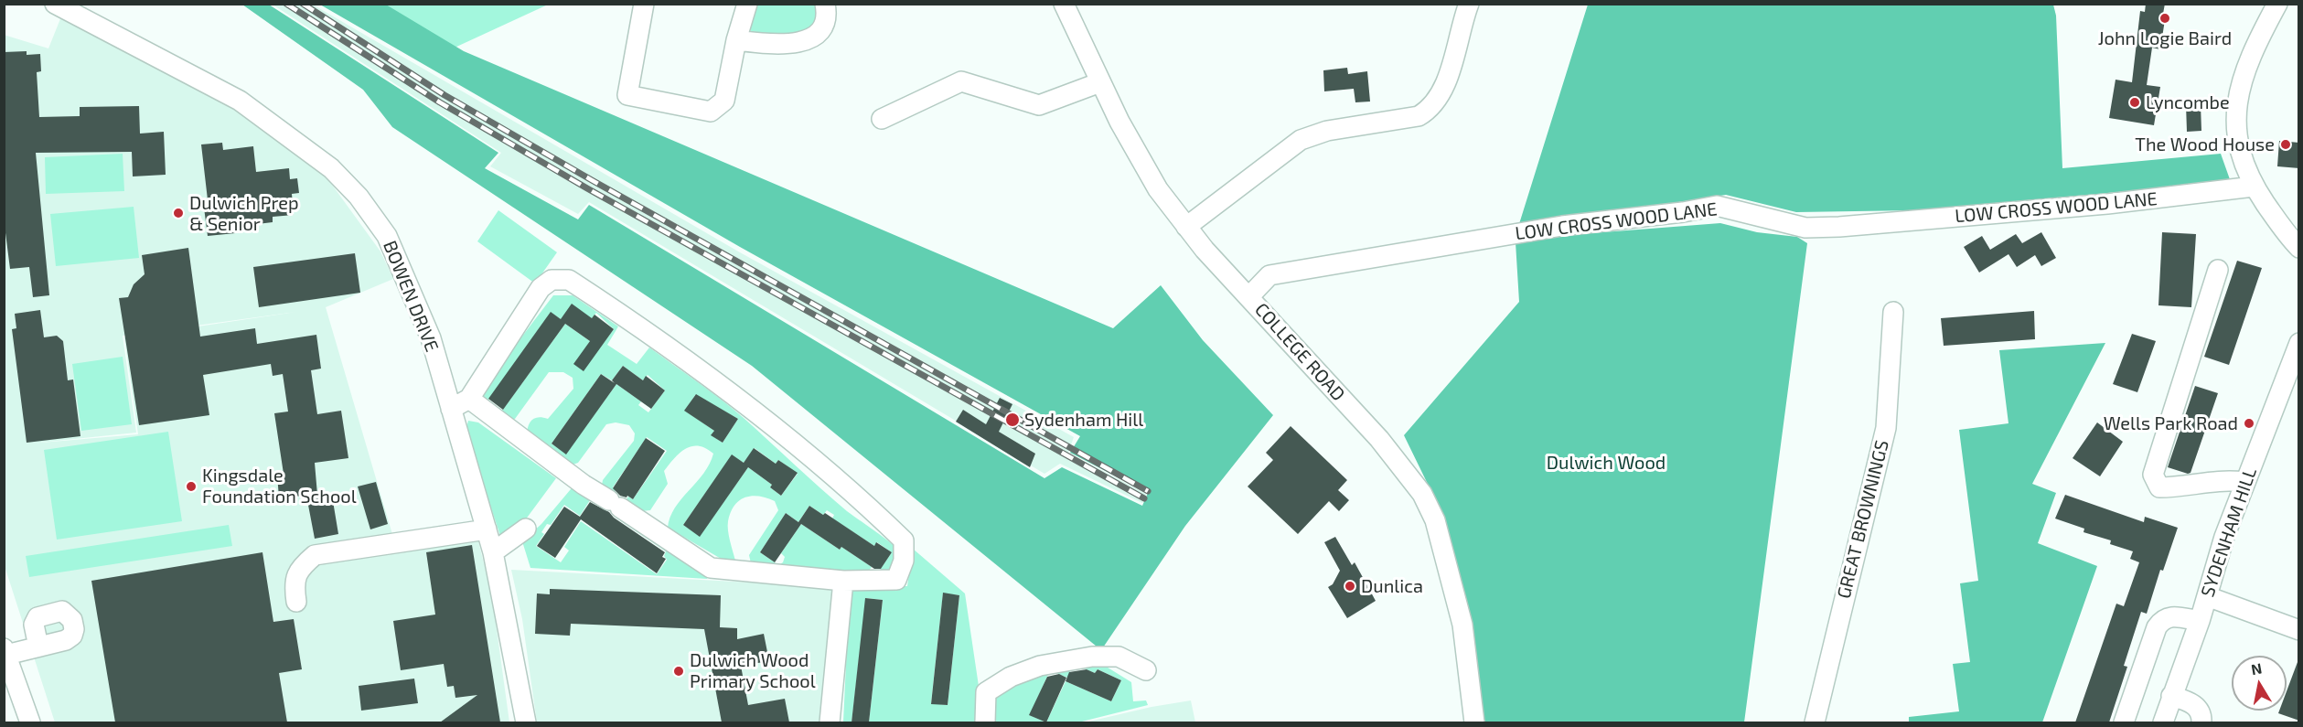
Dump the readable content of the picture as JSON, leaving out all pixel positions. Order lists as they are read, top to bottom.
{
  "streets": {
    "street": [
      "LOW CROSS WOOD LANE",
      "BOWEN DRIVE",
      "COLLEGE ROAD",
      "GREAT BROWNINGS",
      "SYDENHAM HILL"
    ]
  },
  "crossings": [
    ["LOW CROSS WOOD LANE", "COLLEGE ROAD"]
  ],
  "parks": ["Dulwich Wood"],
  "places": [
    "John Logie Baird",
    "Lyncombe",
    "The Wood House",
    "Dulwich Prep & Senior",
    "Sydenham Hill",
    "Wells Park Road",
    "Kingsdale Foundation School",
    "Dunlica",
    "Dulwich Wood Primary School"
  ],
  "north": "top"
}
